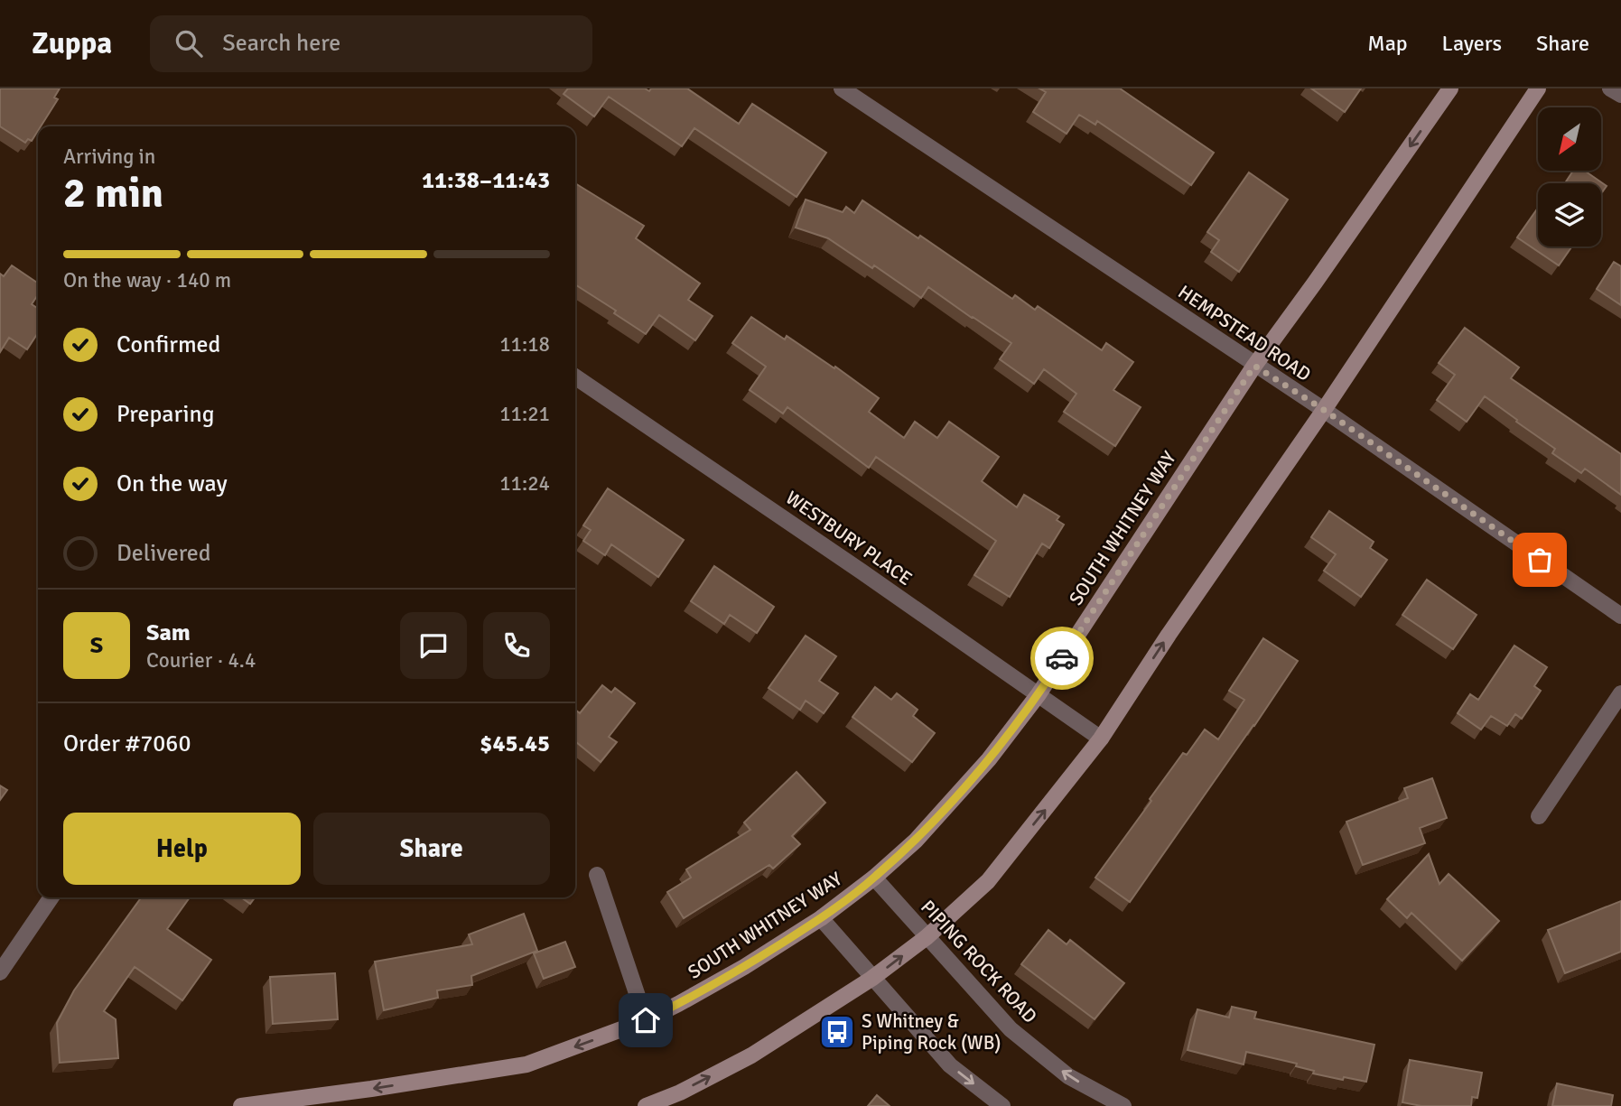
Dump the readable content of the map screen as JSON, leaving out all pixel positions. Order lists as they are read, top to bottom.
{
  "streets": {
    "main road": ["SOUTH WHITNEY WAY"],
    "street": ["HEMPSTEAD ROAD", "WESTBURY PLACE", "PIPING ROCK ROAD"]
  },
  "crossings": [
    ["HEMPSTEAD ROAD", "SOUTH WHITNEY WAY"],
    ["SOUTH WHITNEY WAY", "WESTBURY PLACE"],
    ["SOUTH WHITNEY WAY", "PIPING ROCK ROAD"]
  ],
  "places": {
    "bus stop": ["S Whitney & Piping Rock (WB)"]
  },
  "north": "bottom left",
  "page": {
    "header": "Zuppa",
    "search": "Search here",
    "nav": ["Map", "Layers", "Share"],
    "heading": ["2 min", "Arriving in", "11:38–11:43"],
    "panel": [
      "Sam",
      "Courier · 4.4",
      "Order #7060",
      "$45.45"
    ],
    "bar": "On the way · 140 m",
    "list": [
      ["Confirmed", "11:18"],
      ["Preparing", "11:21"],
      ["On the way", "11:24"],
      "Delivered"
    ],
    "round": "S",
    "buttons": ["Help", "Share"]
  }
}
